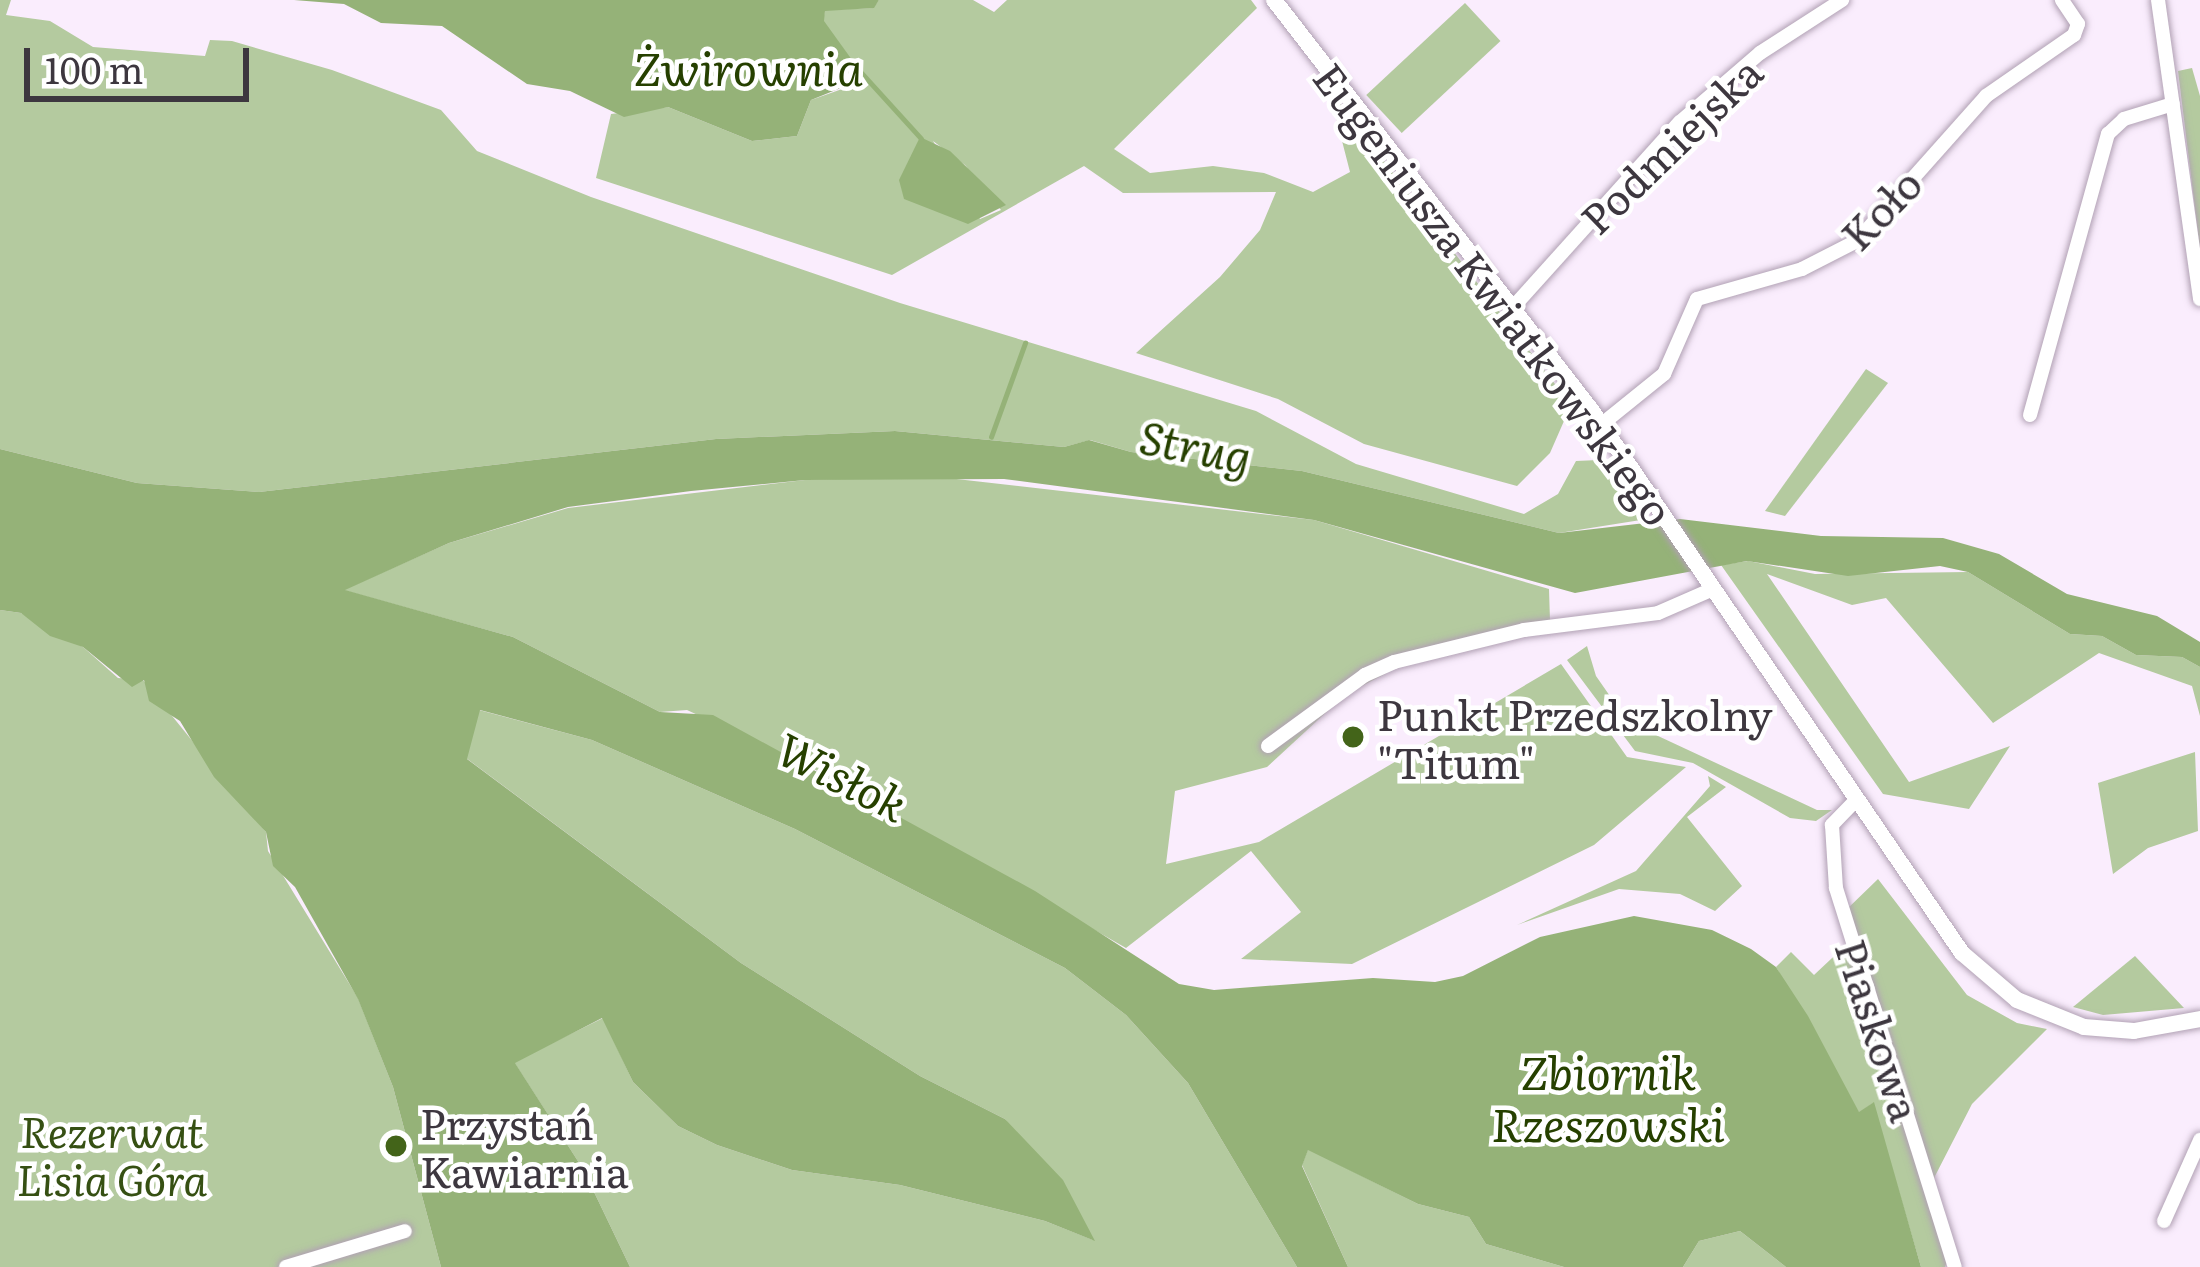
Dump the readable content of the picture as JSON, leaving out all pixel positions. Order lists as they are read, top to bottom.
{
  "streets": {
    "street": [
      "Podmiejska",
      "Koło",
      "Eugeniusza Kwiatkowskiego",
      "Piaskowa"
    ]
  },
  "crossings": [
    ["Podmiejska", "Eugeniusza Kwiatkowskiego"],
    ["Koło", "Eugeniusza Kwiatkowskiego"],
    ["Eugeniusza Kwiatkowskiego", "Piaskowa"]
  ],
  "water": [
    "Żwirownia",
    "Strug",
    "Wisłok",
    "Zbiornik Rzeszowski"
  ],
  "parks": ["Rezerwat Lisia Góra"],
  "places": ["Punkt Przedszkolny \"Titum\"", "Przystań Kawiarnia"],
  "scale_bar": "100 m"
}
